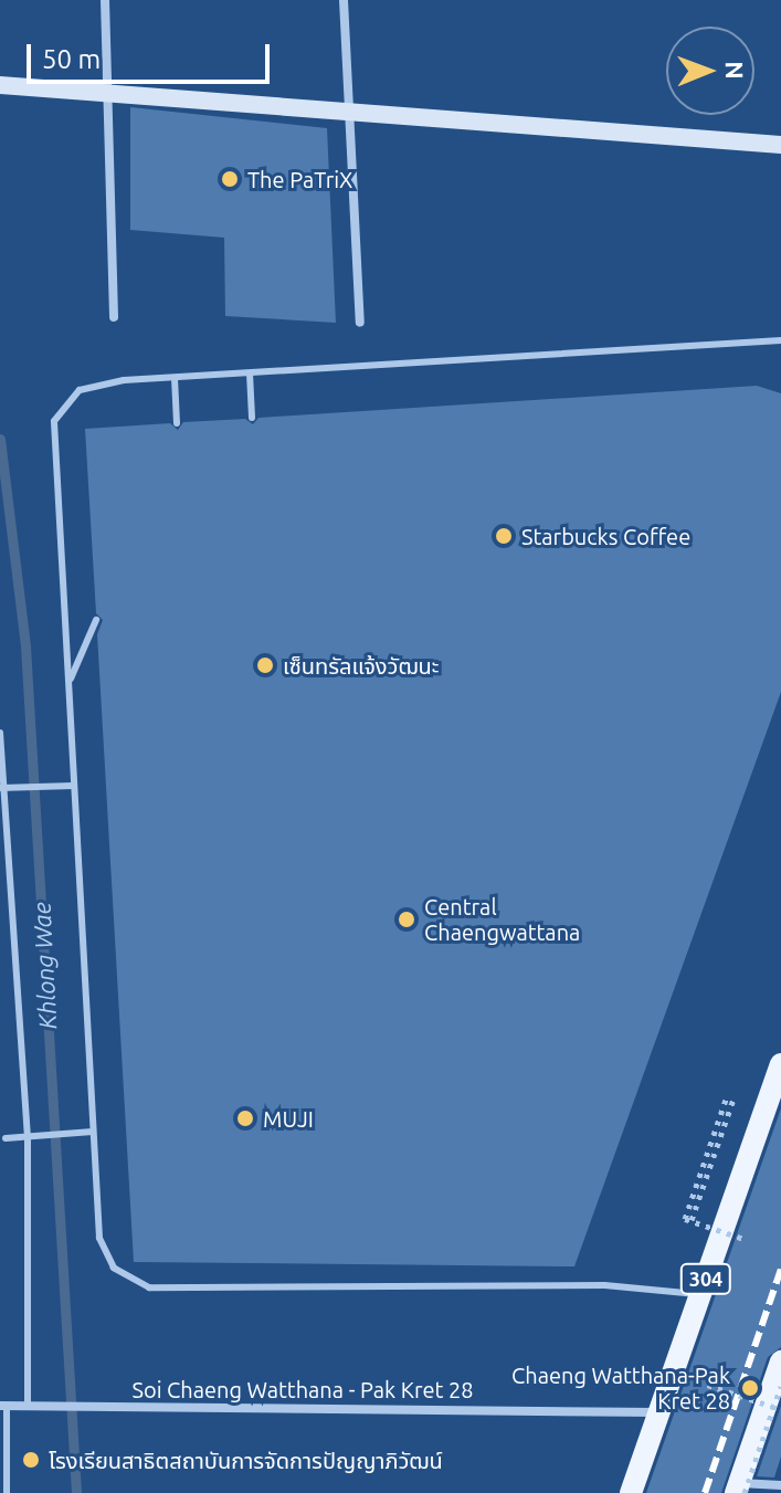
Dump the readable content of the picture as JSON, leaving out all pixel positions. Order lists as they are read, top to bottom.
{
  "streets": {
    "main road": ["304"],
    "street": ["Soi Chaeng Watthana - Pak Kret 28"]
  },
  "crossings": [
    ["304", "Soi Chaeng Watthana - Pak Kret 28"]
  ],
  "water": ["Khlong Wae"],
  "places": [
    "The PaTriX",
    "Starbucks Coffee",
    "เซ็นทรัลแจ้งวัฒนะ",
    "Central Chaengwattana",
    "MUJI",
    "Chaeng Watthana-Pak Kret 28",
    "โรงเรียนสาธิตสถาบันการจัดการปัญญาภิวัฒน์"
  ],
  "scale_bar": "50 m",
  "north": "right"
}
